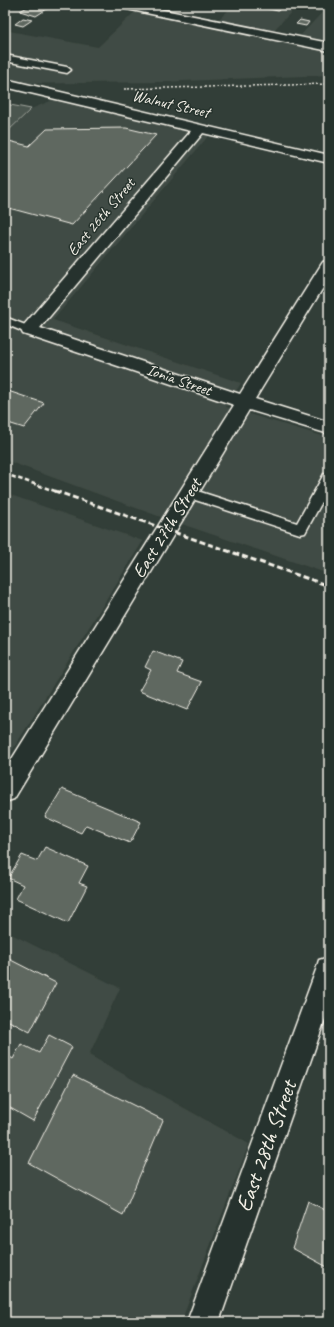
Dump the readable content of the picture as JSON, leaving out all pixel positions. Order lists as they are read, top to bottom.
{
  "streets": {
    "street": [
      "Walnut Street",
      "East 26th Street",
      "Ionia Street",
      "East 27th Street",
      "East 28th Street"
    ]
  },
  "crossings": [
    ["Walnut Street", "East 26th Street"],
    ["East 26th Street", "Ionia Street"],
    ["Ionia Street", "East 27th Street"]
  ]
}
